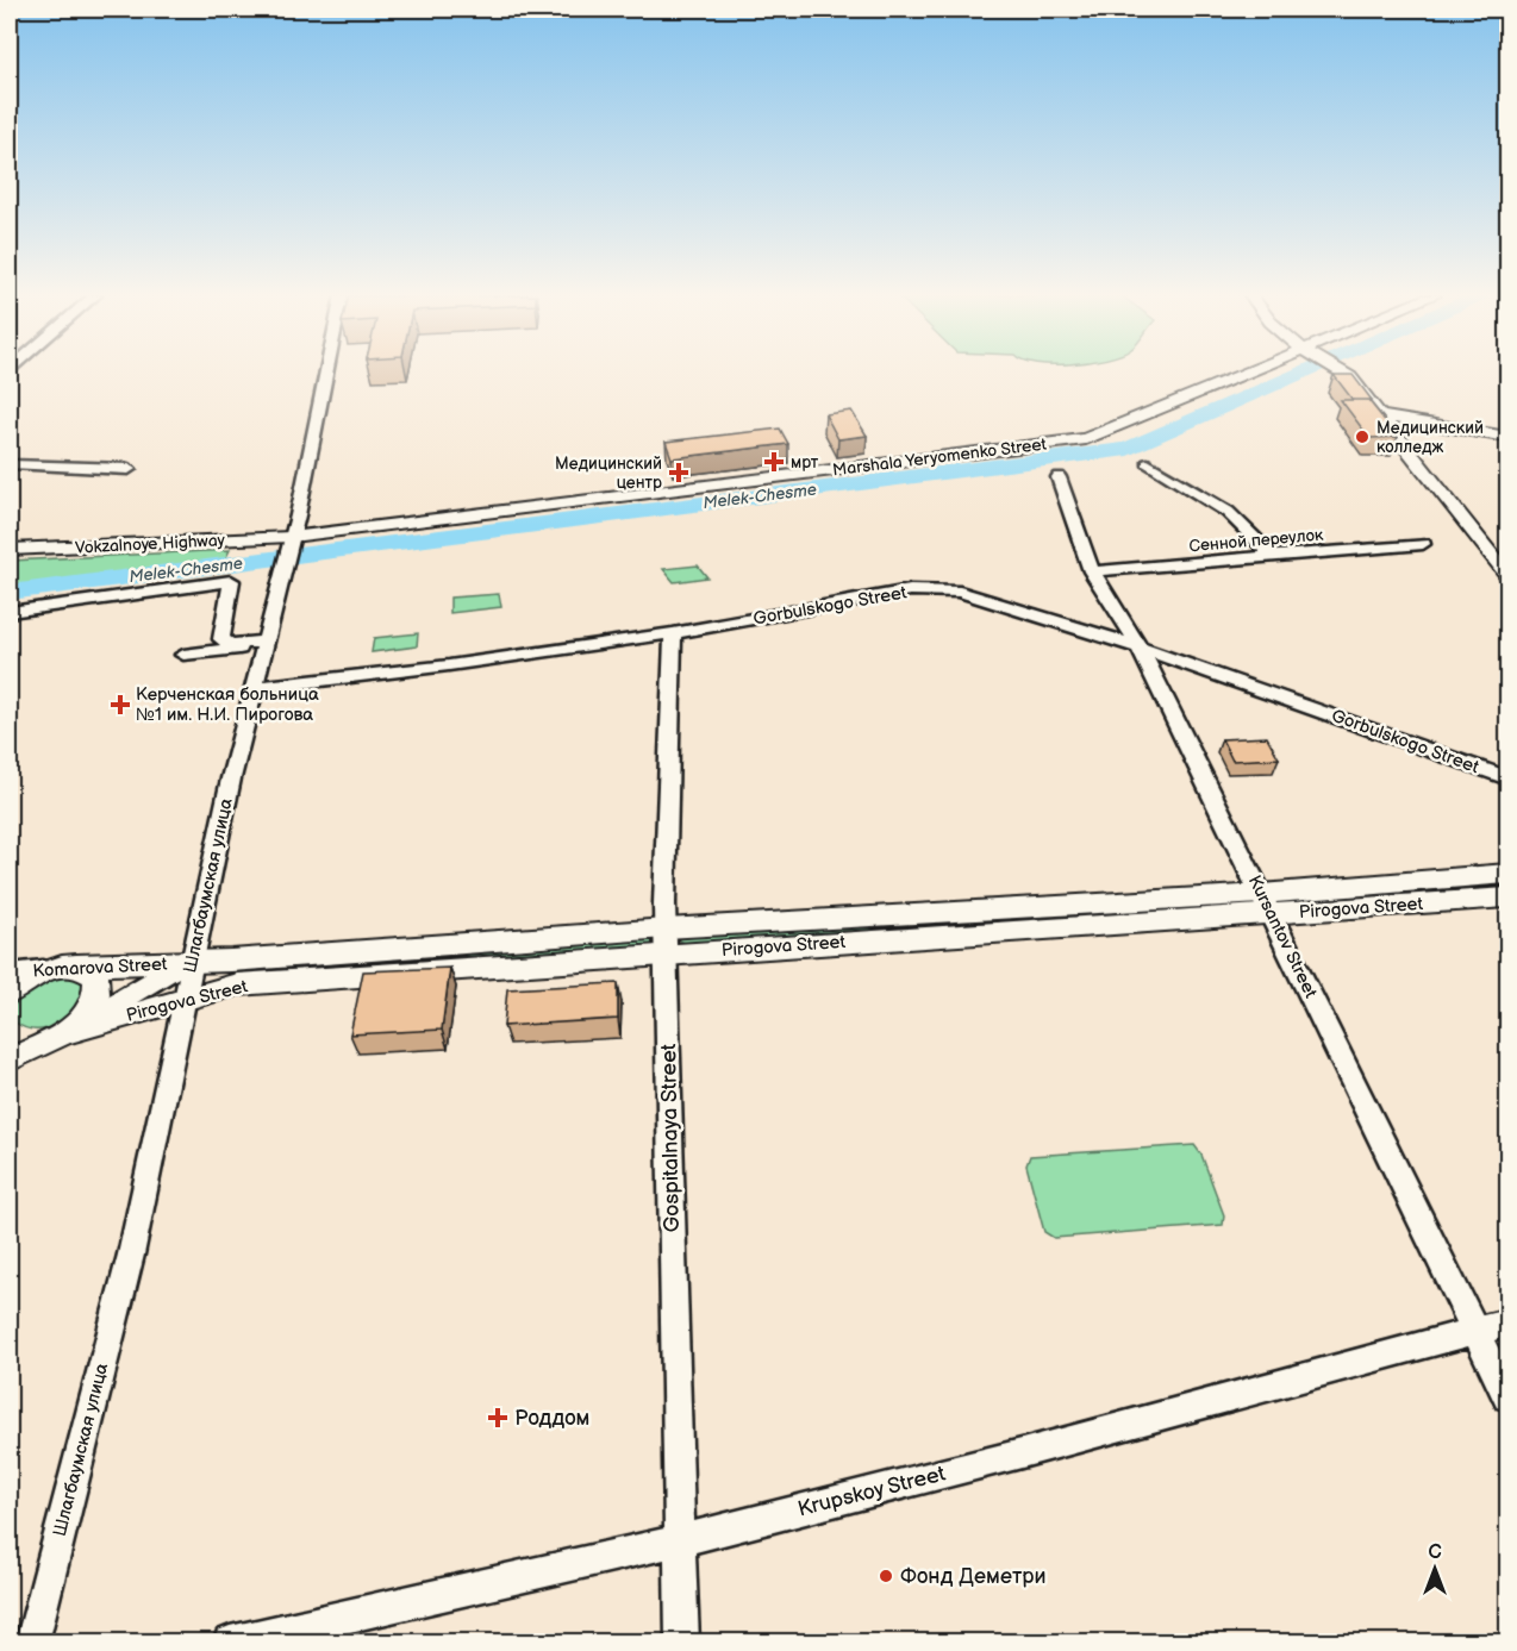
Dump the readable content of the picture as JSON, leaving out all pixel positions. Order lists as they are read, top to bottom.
{
  "streets": {
    "main road": [
      "Marshala Yeryomenko Street",
      "Vokzalnoye Highway",
      "Pirogova Street",
      "Komarova Street"
    ],
    "street": [
      "Сенной переулок",
      "Gorbulskogo Street",
      "Шлагбаумская улица",
      "Kursantov Street",
      "Gospitalnaya Street",
      "Krupskoy Street"
    ]
  },
  "crossings": [
    ["Marshala Yeryomenko Street", "Vokzalnoye Highway"],
    ["Marshala Yeryomenko Street", "Шлагбаумская улица"],
    ["Сенной переулок", "Kursantov Street"],
    ["Vokzalnoye Highway", "Шлагбаумская улица"],
    ["Gorbulskogo Street", "Шлагбаумская улица"],
    ["Gorbulskogo Street", "Kursantov Street"],
    ["Gorbulskogo Street", "Gospitalnaya Street"],
    ["Шлагбаумская улица", "Pirogova Street"],
    ["Шлагбаумская улица", "Komarova Street"],
    ["Pirogova Street", "Kursantov Street"],
    ["Pirogova Street", "Komarova Street"],
    ["Pirogova Street", "Gospitalnaya Street"],
    ["Kursantov Street", "Krupskoy Street"],
    ["Gospitalnaya Street", "Krupskoy Street"]
  ],
  "water": ["Melek-Chesme"],
  "places": {
    "other": ["Медицинский колледж", "Фонд Деметри"],
    "health": [
      "мрт",
      "Медицинский центр",
      "Керченская больница №1 им. Н.И. Пирогова",
      "Роддом"
    ]
  },
  "north": "top"
}
